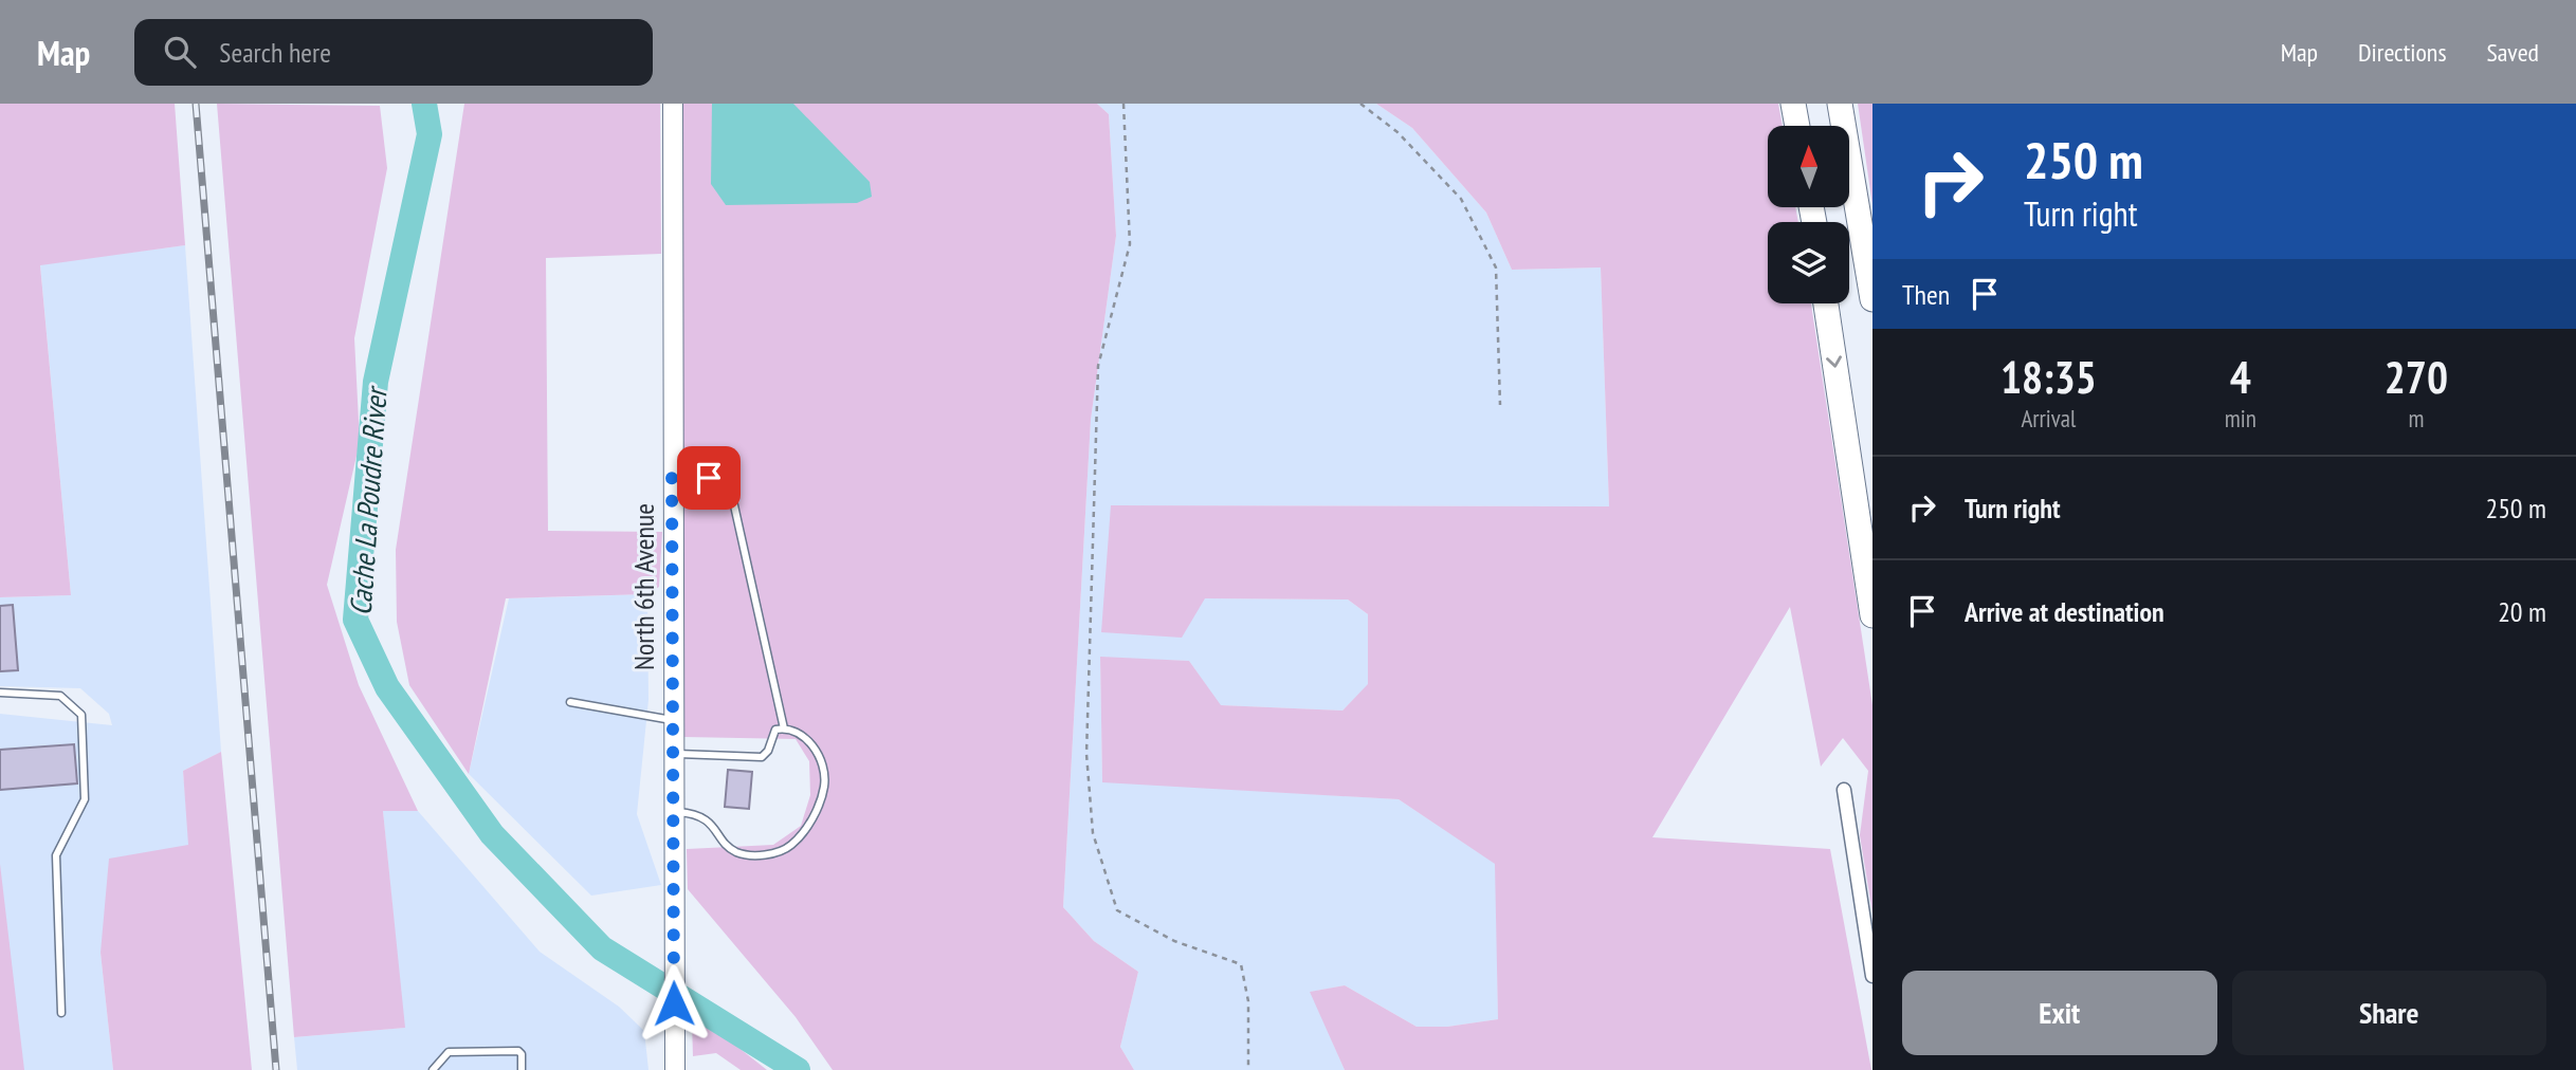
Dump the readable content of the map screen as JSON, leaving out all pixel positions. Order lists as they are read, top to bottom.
{
  "streets": {
    "street": ["North 6th Avenue"]
  },
  "water": ["Cache La Poudre River"],
  "north": "top",
  "page": {
    "header": "Map",
    "search": "Search here",
    "nav": ["Map", "Directions", "Saved"],
    "turn": ["250 m", "Turn right"],
    "then": "Then",
    "eta": [
      "18:35",
      "Arrival",
      "4",
      "min",
      "270",
      "m"
    ],
    "list": [
      {
        "name": "Turn right",
        "value": "250 m"
      },
      {
        "name": "Arrive at destination",
        "value": "20 m"
      }
    ],
    "buttons": ["Exit", "Share"]
  }
}
